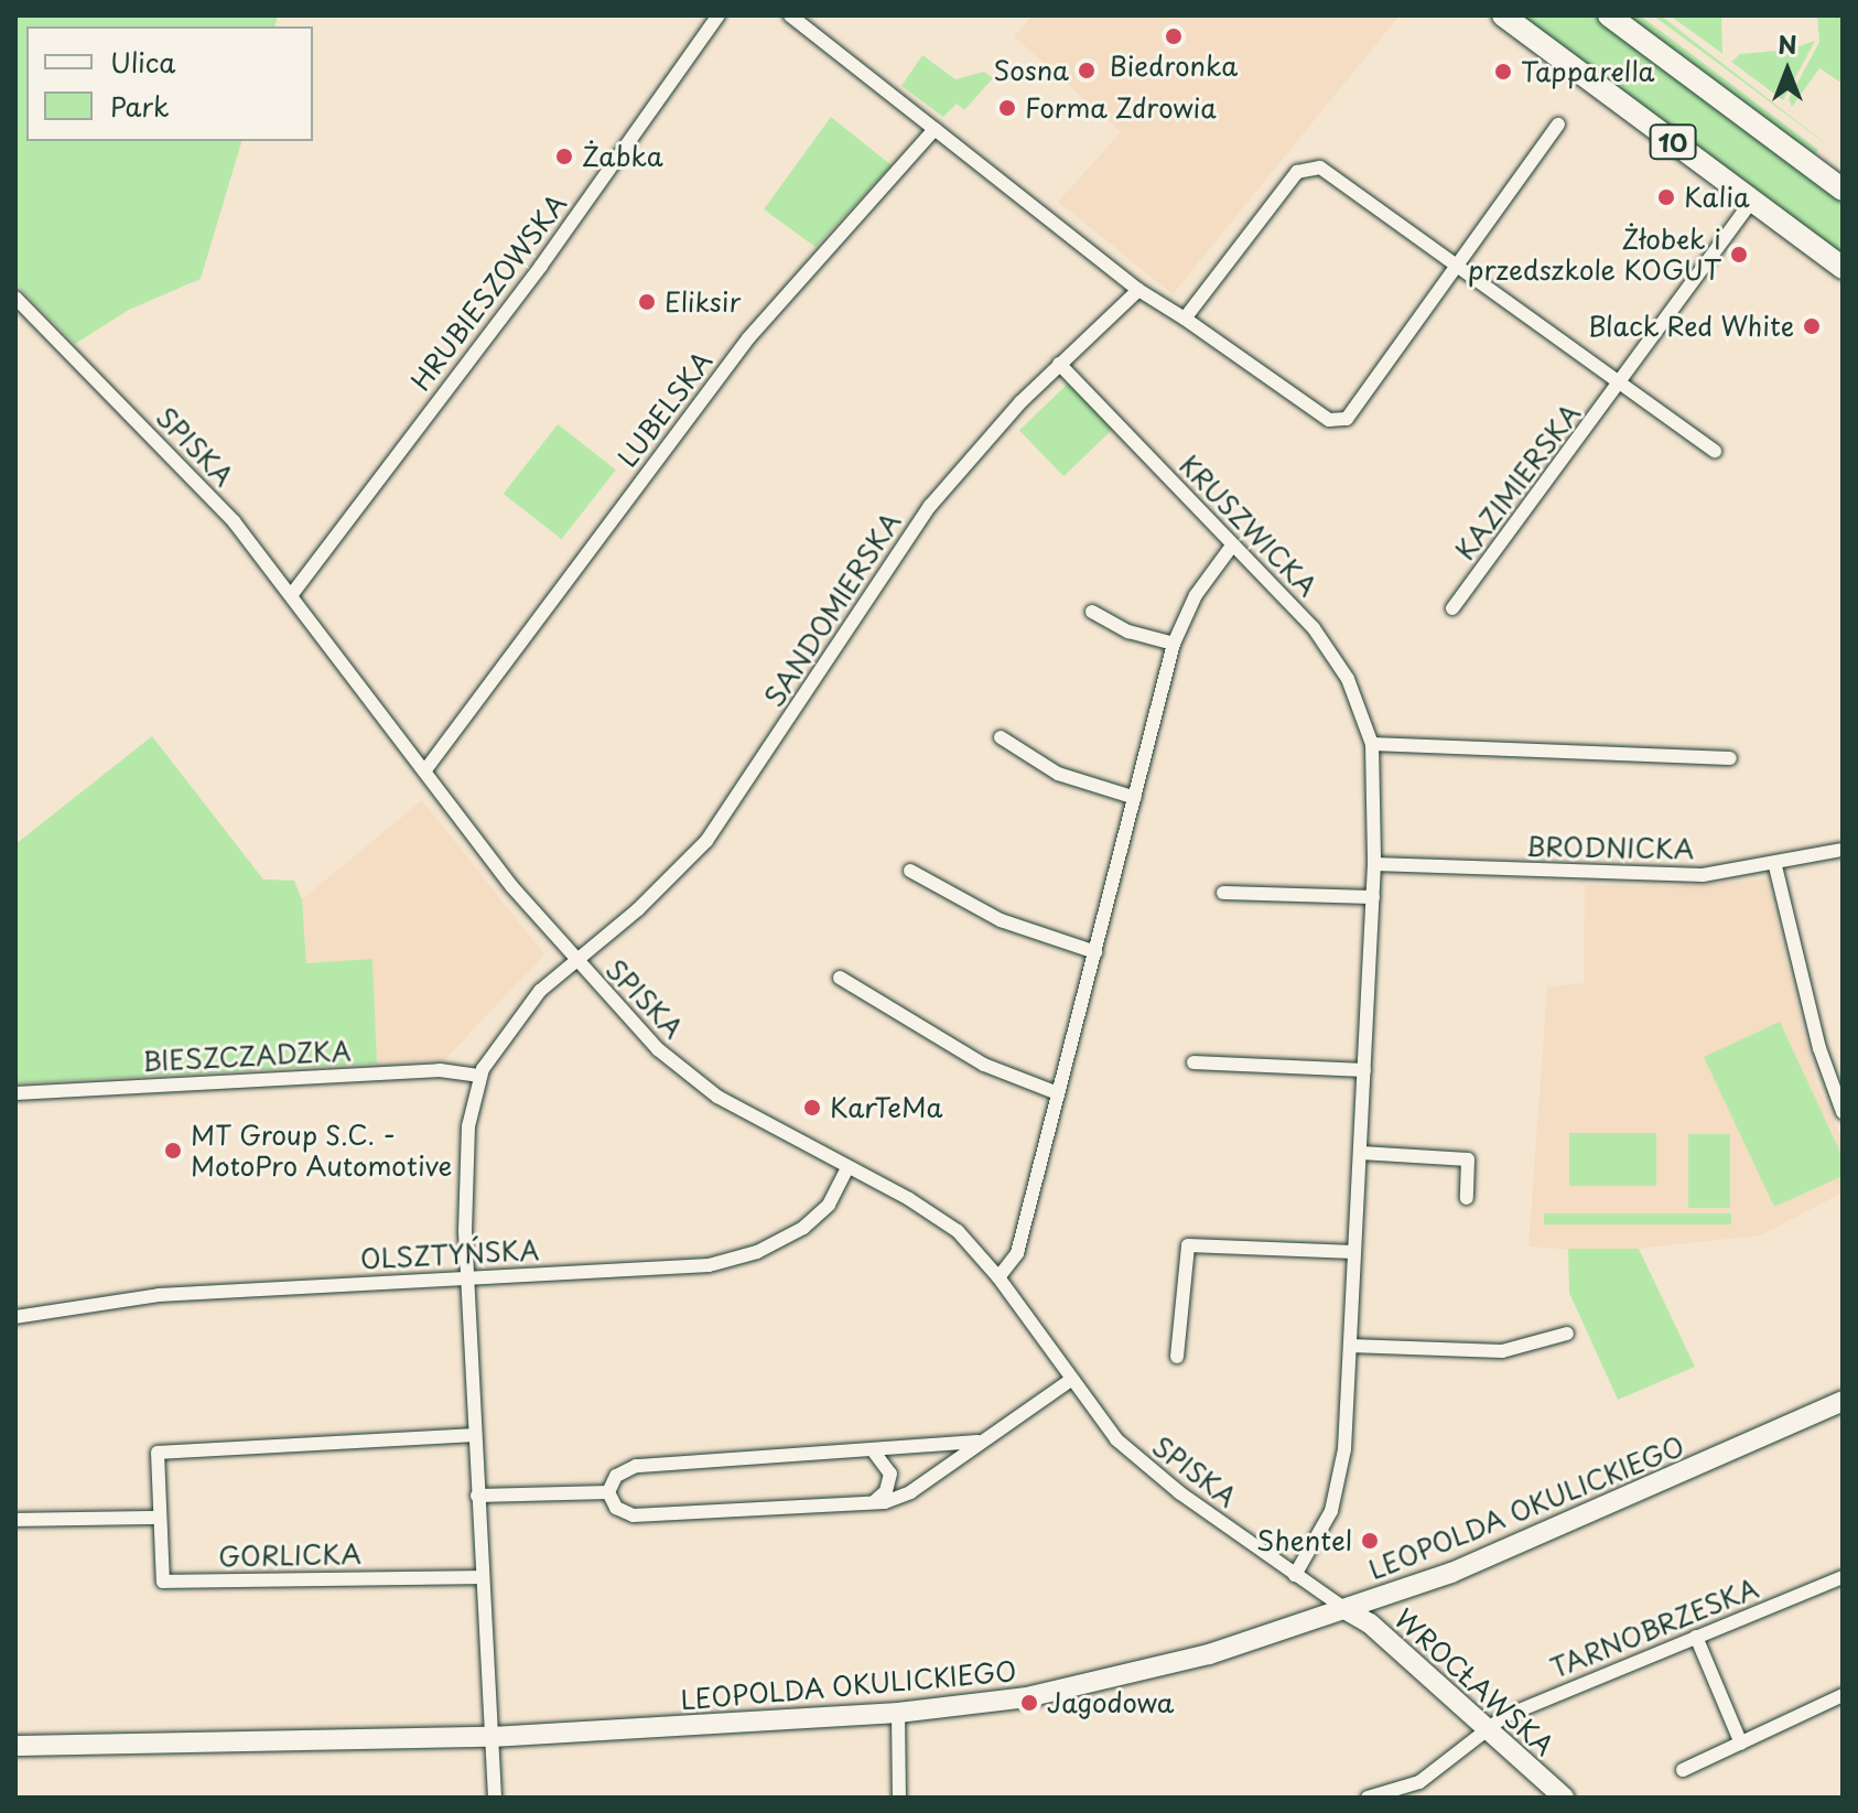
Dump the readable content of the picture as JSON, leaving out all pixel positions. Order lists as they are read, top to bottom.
{
  "streets": {
    "main road": ["10"],
    "street": [
      "HRUBIESZOWSKA",
      "LUBELSKA",
      "SPISKA",
      "KAZIMIERSKA",
      "KRUSZWICKA",
      "SANDOMIERSKA",
      "BRODNICKA",
      "BIESZCZADZKA",
      "OLSZTYŃSKA",
      "LEOPOLDA OKULICKIEGO",
      "GORLICKA",
      "TARNOBRZESKA",
      "WROCŁAWSKA"
    ]
  },
  "crossings": [
    ["10", "KAZIMIERSKA"],
    ["HRUBIESZOWSKA", "SPISKA"],
    ["LUBELSKA", "SPISKA"],
    ["SPISKA", "KRUSZWICKA"],
    ["SPISKA", "SANDOMIERSKA"],
    ["SPISKA", "OLSZTYŃSKA"],
    ["SPISKA", "LEOPOLDA OKULICKIEGO"],
    ["SPISKA", "WROCŁAWSKA"],
    ["KRUSZWICKA", "SANDOMIERSKA"],
    ["KRUSZWICKA", "BRODNICKA"],
    ["LEOPOLDA OKULICKIEGO", "WROCŁAWSKA"],
    ["TARNOBRZESKA", "WROCŁAWSKA"]
  ],
  "places": [
    "Biedronka",
    "Sosna",
    "Tapparella",
    "Forma Zdrowia",
    "Żabka",
    "Kalia",
    "Żłobek i przedszkole KOGUT",
    "Eliksir",
    "Black Red White",
    "KarTeMa",
    "MT Group S.C. - MotoPro Automotive",
    "Shentel",
    "Jagodowa"
  ],
  "legend": ["Ulica", "Park"],
  "north": "top"
}
